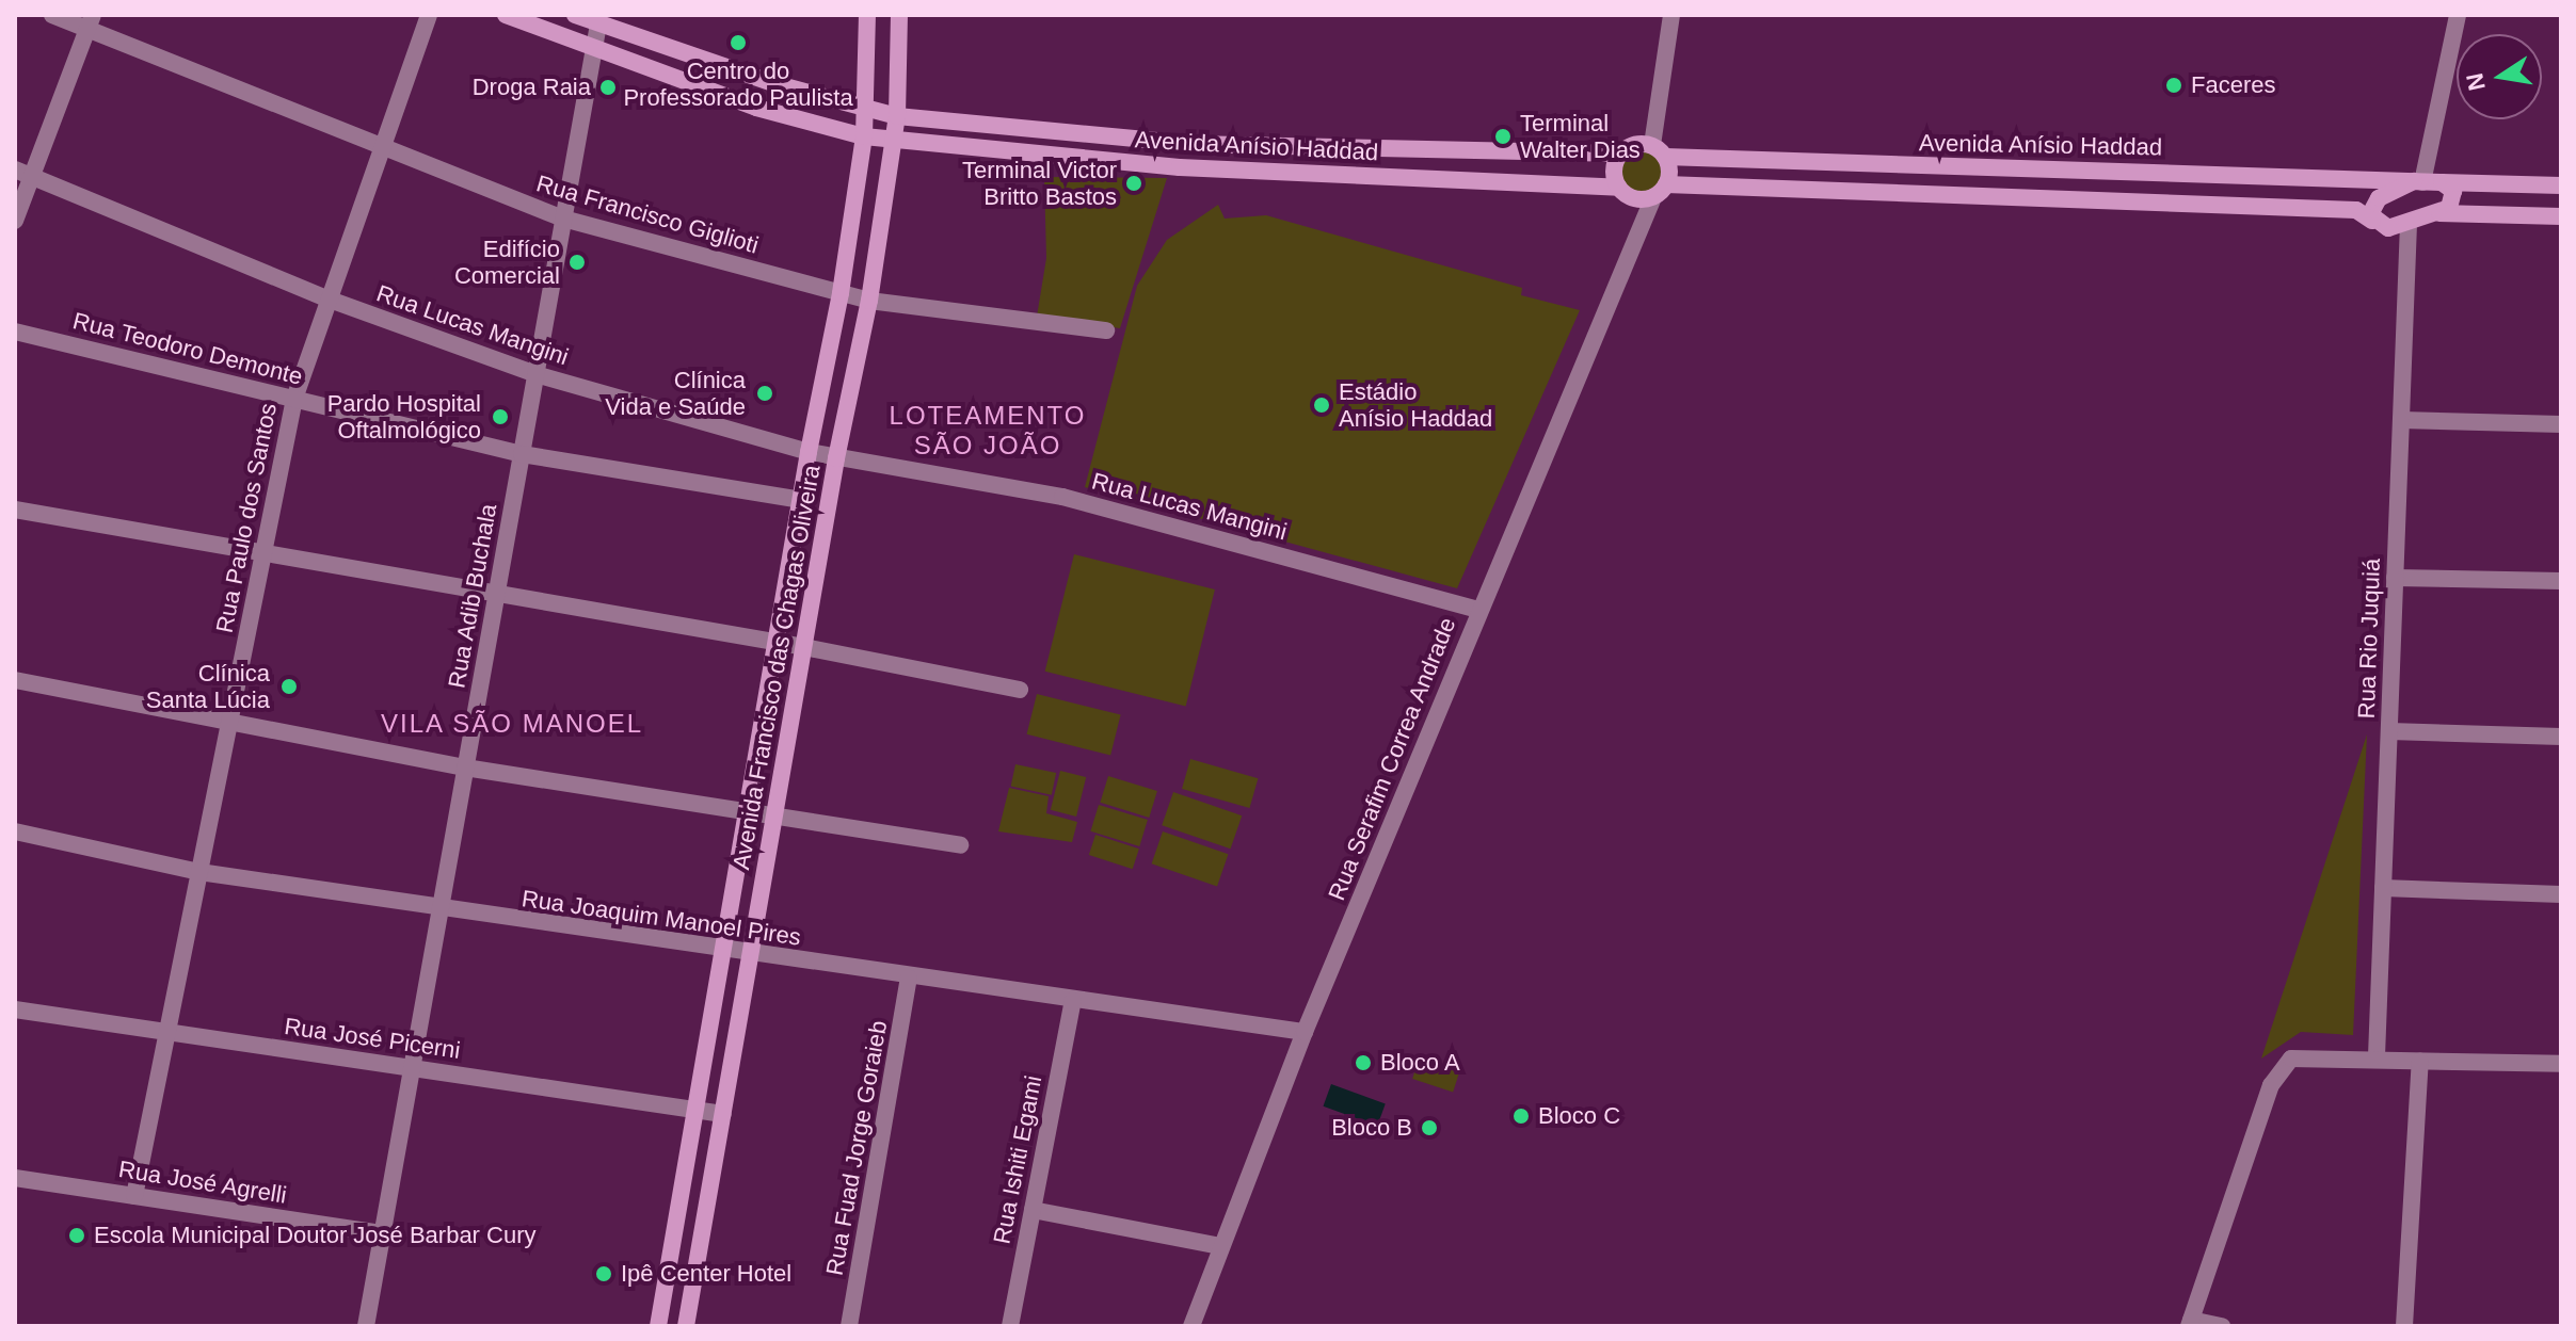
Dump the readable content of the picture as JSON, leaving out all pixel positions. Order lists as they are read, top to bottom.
{
  "streets": {
    "main road": ["Avenida Anísio Haddad", "Avenida Francisco das Chagas Oliveira"],
    "street": [
      "Rua Francisco Giglioti",
      "Rua Lucas Mangini",
      "Rua Teodoro Demonte",
      "Rua Paulo dos Santos",
      "Rua Adib Buchala",
      "Rua Rio Juquiá",
      "Rua Serafim Correa Andrade",
      "Rua Joaquim Manoel Pires",
      "Rua José Picerni",
      "Rua Fuad Jorge Goraieb",
      "Rua Ishiti Egami",
      "Rua José Agrelli"
    ]
  },
  "crossings": [
    ["Avenida Anísio Haddad", "Rua Adib Buchala"],
    ["Avenida Anísio Haddad", "Avenida Francisco das Chagas Oliveira"],
    ["Rua Francisco Giglioti", "Rua Paulo dos Santos"],
    ["Rua Francisco Giglioti", "Rua Adib Buchala"],
    ["Rua Francisco Giglioti", "Avenida Francisco das Chagas Oliveira"],
    ["Rua Lucas Mangini", "Rua Paulo dos Santos"],
    ["Rua Lucas Mangini", "Rua Adib Buchala"],
    ["Rua Lucas Mangini", "Avenida Francisco das Chagas Oliveira"],
    ["Rua Lucas Mangini", "Rua Serafim Correa Andrade"],
    ["Rua Teodoro Demonte", "Rua Paulo dos Santos"],
    ["Rua Teodoro Demonte", "Rua Adib Buchala"],
    ["Rua Teodoro Demonte", "Avenida Francisco das Chagas Oliveira"],
    ["Rua Paulo dos Santos", "Rua Joaquim Manoel Pires"],
    ["Rua Paulo dos Santos", "Rua José Picerni"],
    ["Rua Paulo dos Santos", "Rua José Agrelli"],
    ["Rua Adib Buchala", "Rua Joaquim Manoel Pires"],
    ["Rua Adib Buchala", "Rua José Picerni"],
    ["Rua Adib Buchala", "Rua José Agrelli"],
    ["Avenida Francisco das Chagas Oliveira", "Rua Joaquim Manoel Pires"],
    ["Avenida Francisco das Chagas Oliveira", "Rua José Picerni"],
    ["Rua Serafim Correa Andrade", "Rua Joaquim Manoel Pires"],
    ["Rua Joaquim Manoel Pires", "Rua Fuad Jorge Goraieb"],
    ["Rua Joaquim Manoel Pires", "Rua Ishiti Egami"]
  ],
  "districts": ["LOTEAMENTO SÃO JOÃO", "VILA SÃO MANOEL"],
  "places": [
    "Centro do Professorado Paulista",
    "Faceres",
    "Droga Raia",
    "Terminal Walter Dias",
    "Terminal Victor Britto Bastos",
    "Edifício Comercial",
    "Clínica Vida e Saúde",
    "Estádio Anísio Haddad",
    "Pardo Hospital Oftalmológico",
    "Clínica Santa Lúcia",
    "Bloco A",
    "Bloco C",
    "Bloco B",
    "Escola Municipal Doutor José Barbar Cury",
    "Ipê Center Hotel"
  ],
  "north": "left"
}
